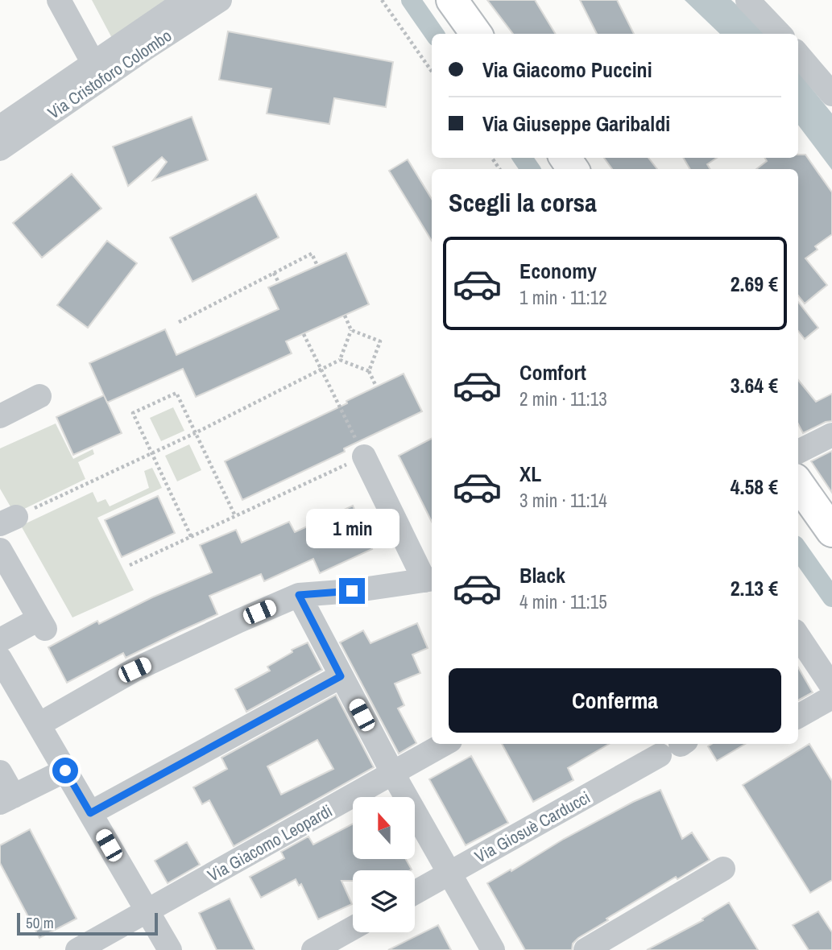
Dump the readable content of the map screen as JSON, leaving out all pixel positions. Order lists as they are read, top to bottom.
{
  "streets": {
    "street": ["Via Cristoforo Colombo", "Via Giosuè Carducci", "Via Giacomo Leopardi"]
  },
  "scale_bar": "50 m",
  "north": "top",
  "page": {
    "banner": ["Via Giacomo Puccini", "Via Giuseppe Garibaldi"],
    "heading": "Scegli la corsa",
    "list": [
      {
        "name": "Economy",
        "note": "1 min · 11:12",
        "value": "2.69 €"
      },
      {
        "name": "Comfort",
        "note": "2 min · 11:13",
        "value": "3.64 €"
      },
      {
        "name": "XL",
        "note": "3 min · 11:14",
        "value": "4.58 €"
      },
      {
        "name": "Black",
        "note": "4 min · 11:15",
        "value": "2.13 €"
      }
    ],
    "bubble": "1 min",
    "buttons": "Conferma",
    "scale": "50 m"
  }
}
